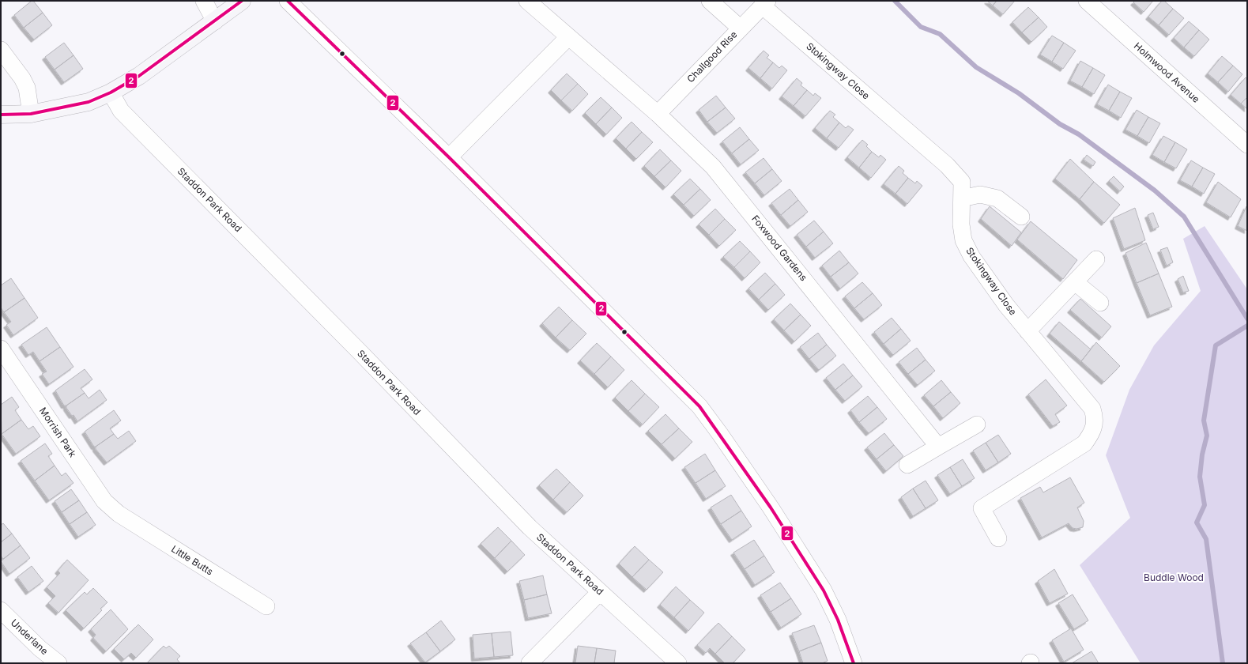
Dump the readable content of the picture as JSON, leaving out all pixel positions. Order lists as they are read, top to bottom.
{
  "streets": {
    "street": [
      "Challgood Rise",
      "Stokingway Close",
      "Holmwood Avenue",
      "Staddon Park Road",
      "Foxwood Gardens",
      "Morrish Park",
      "Little Butts",
      "Underlane"
    ]
  },
  "crossings": [
    ["Challgood Rise", "Stokingway Close"],
    ["Challgood Rise", "Foxwood Gardens"],
    ["Morrish Park", "Little Butts"]
  ],
  "parks": ["Buddle Wood"],
  "lines": ["transit line 2"]
}
